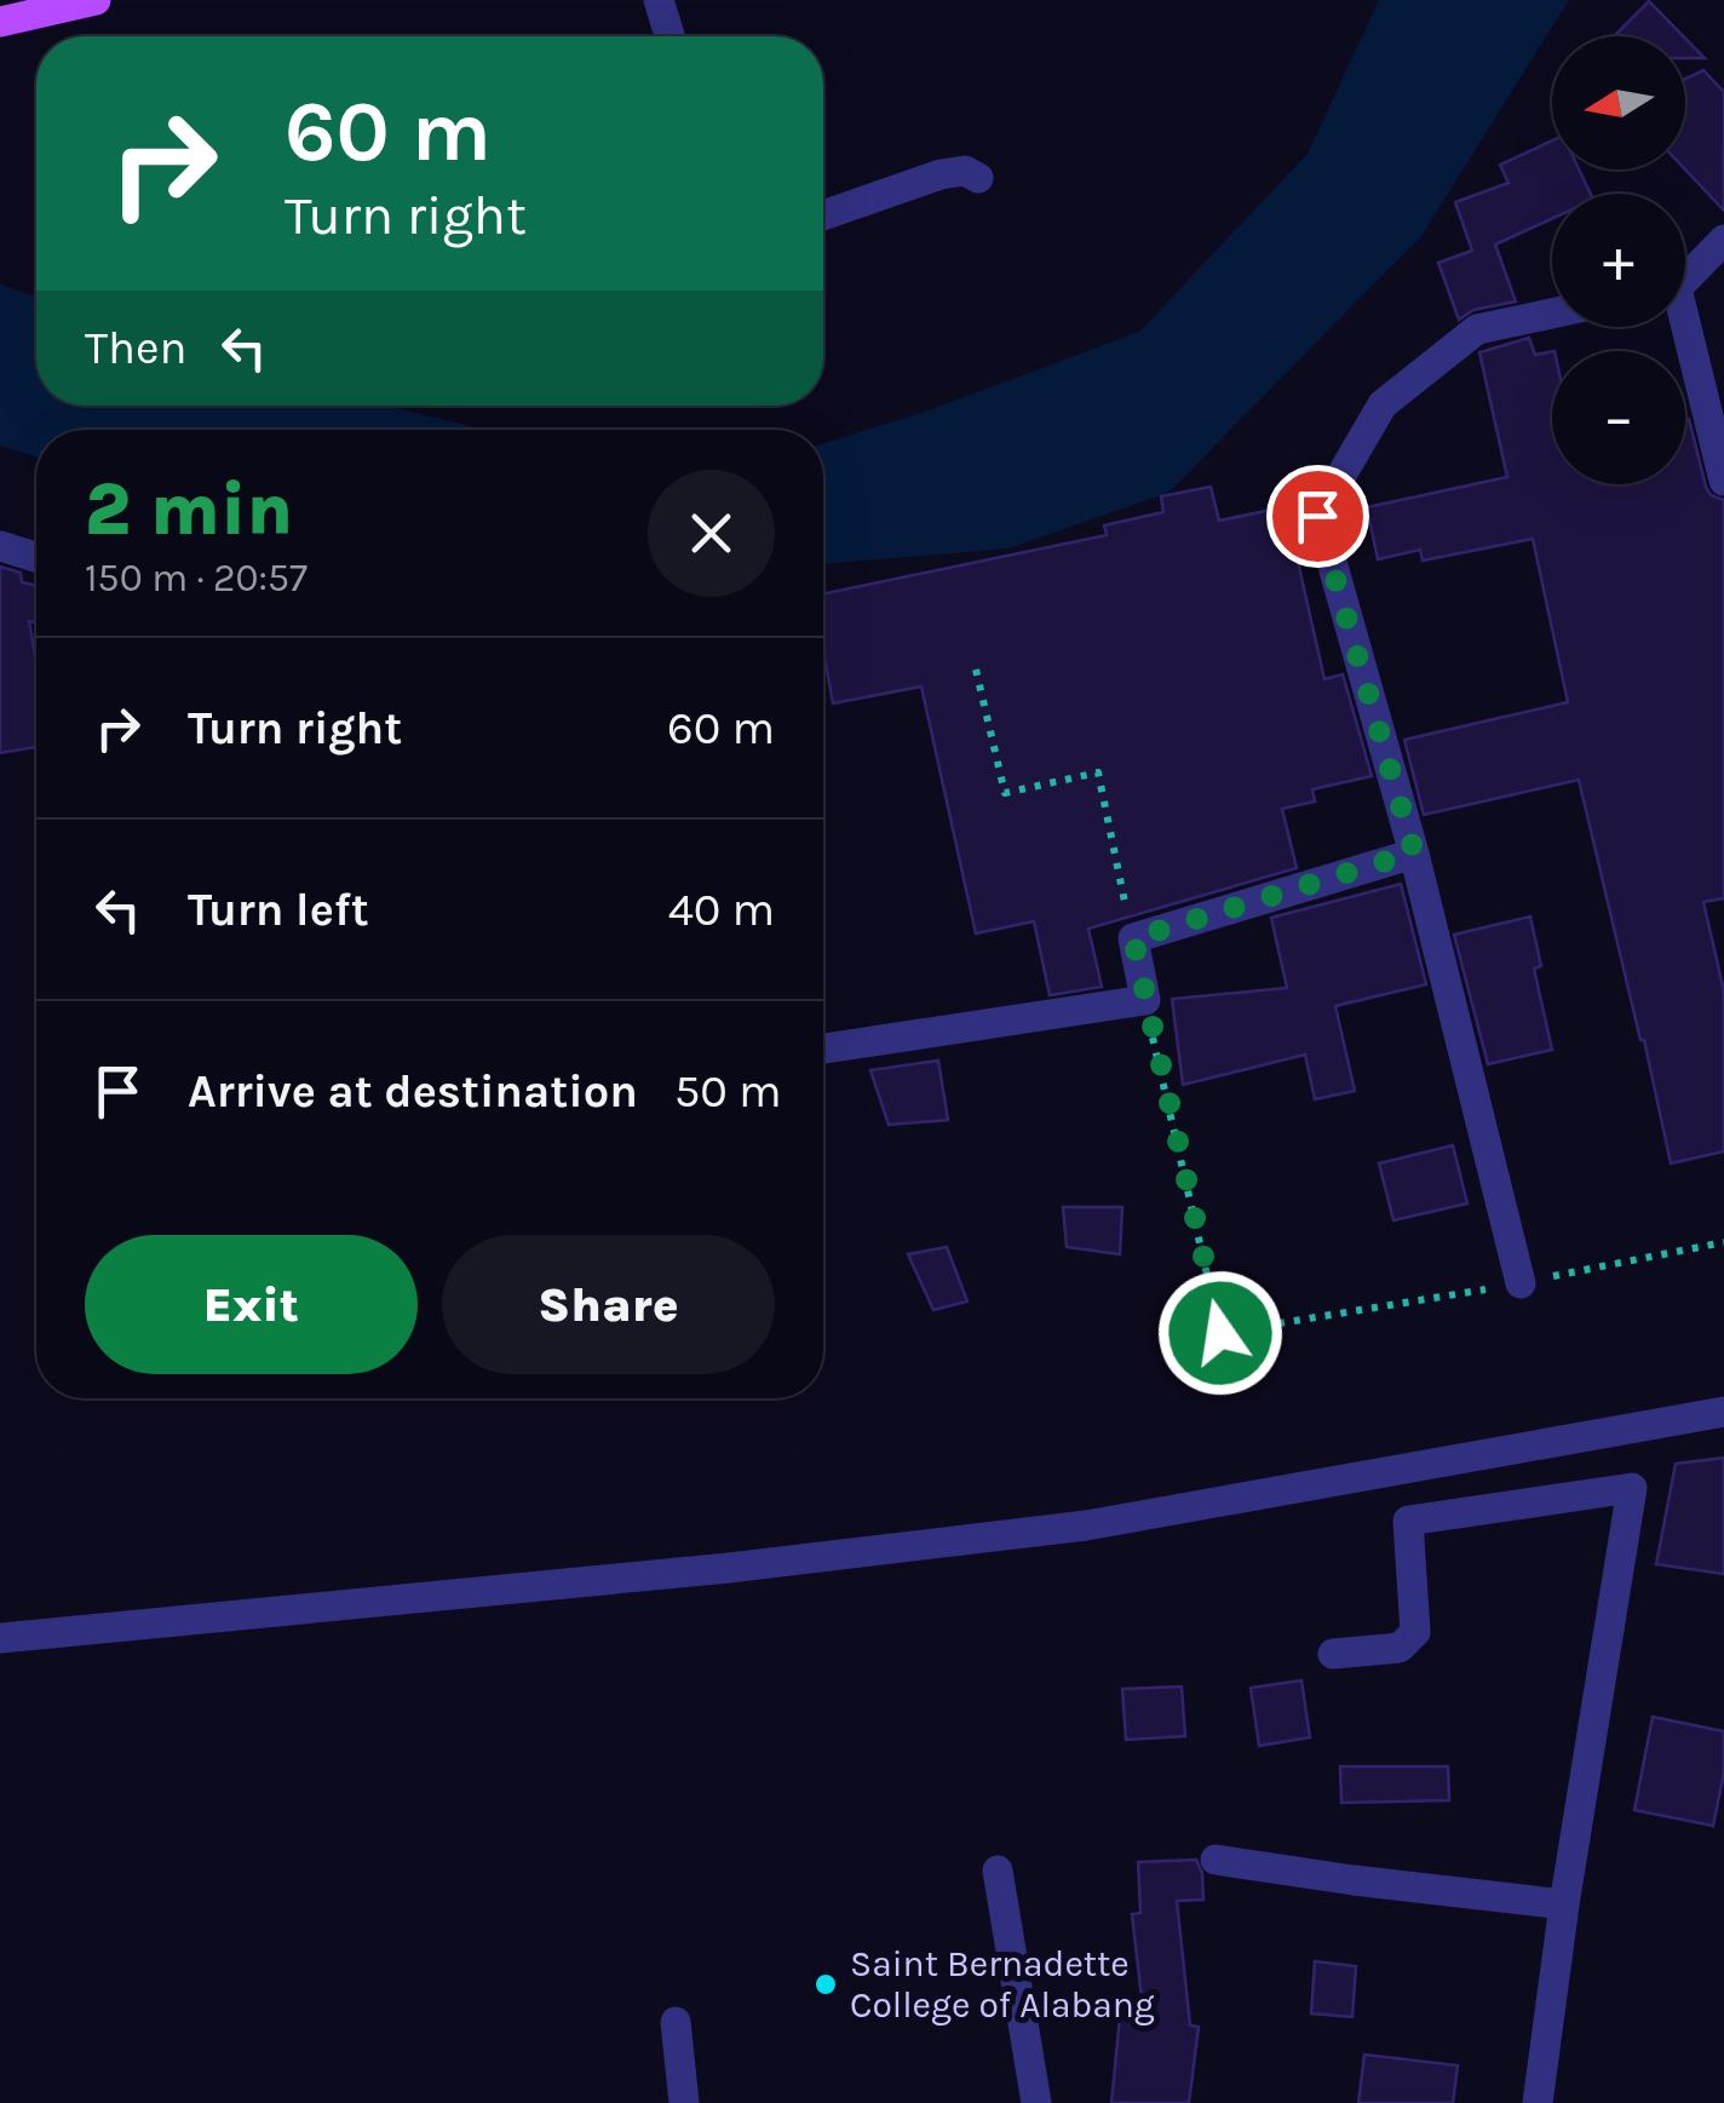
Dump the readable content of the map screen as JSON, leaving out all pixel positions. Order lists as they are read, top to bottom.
{
  "places": ["Saint Bernadette College of Alabang"],
  "north": "left",
  "page": {
    "map_buttons": ["+", "−"],
    "turn": ["60 m", "Turn right"],
    "then": "Then",
    "heading": ["2 min", "150 m · 20:57"],
    "list": [
      {
        "name": "Turn right",
        "value": "60 m"
      },
      {
        "name": "Turn left",
        "value": "40 m"
      },
      {
        "name": "Arrive at destination",
        "value": "50 m"
      }
    ],
    "buttons": ["Exit", "Share"]
  }
}
